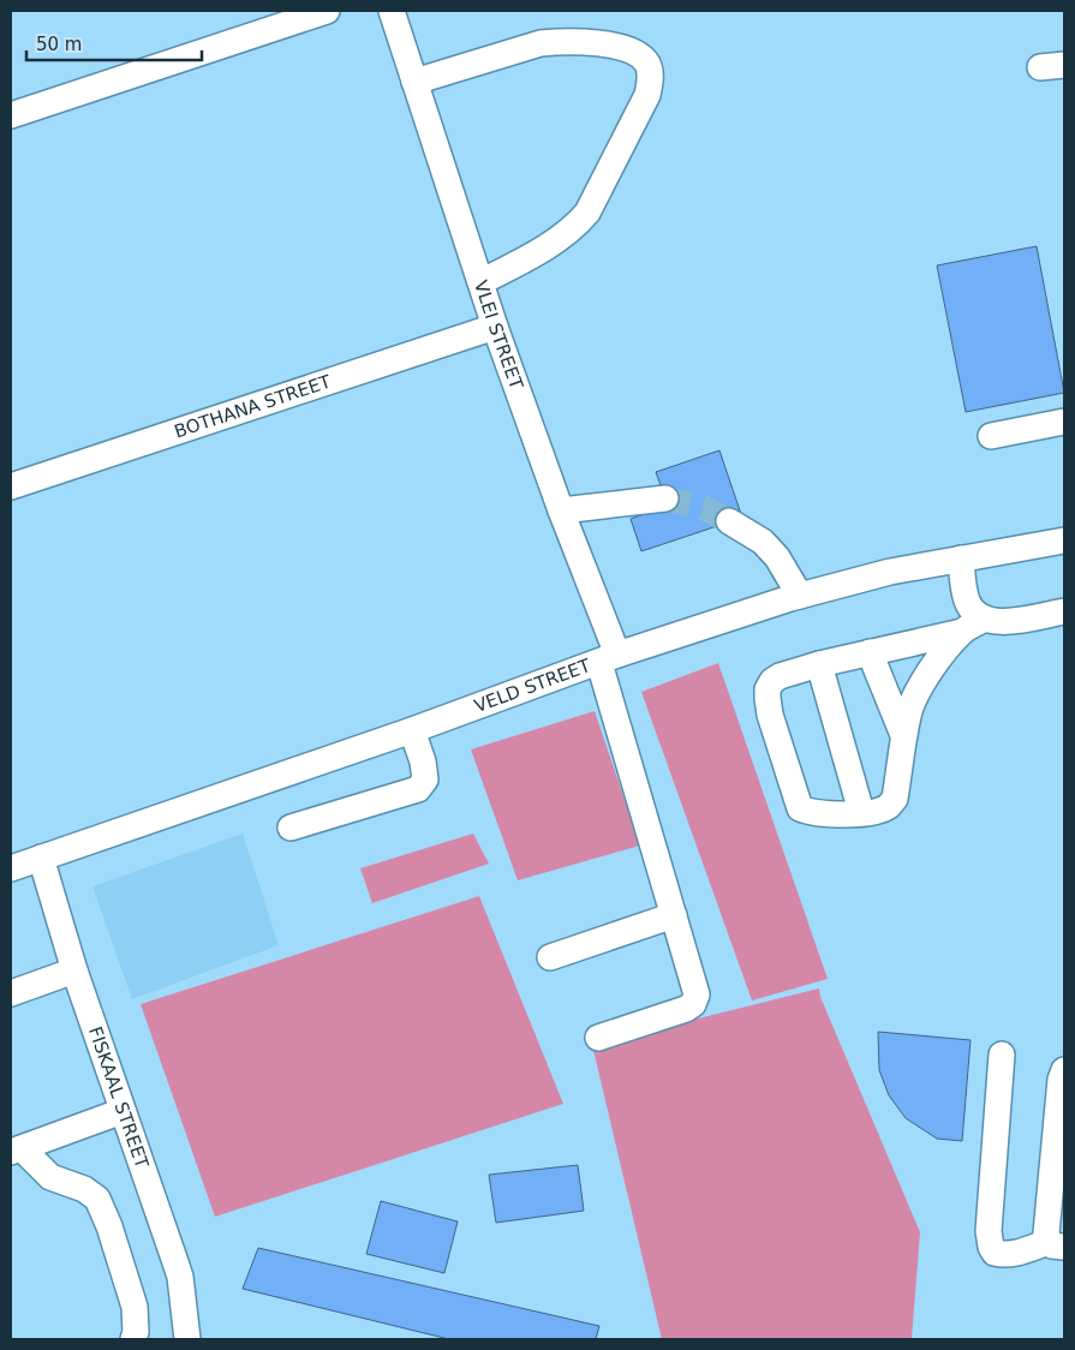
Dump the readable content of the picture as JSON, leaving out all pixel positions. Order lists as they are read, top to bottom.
{
  "streets": {
    "street": [
      "VLEI STREET",
      "BOTHANA STREET",
      "VELD STREET",
      "FISKAAL STREET"
    ]
  },
  "crossings": [
    ["VLEI STREET", "BOTHANA STREET"],
    ["VLEI STREET", "VELD STREET"],
    ["VELD STREET", "FISKAAL STREET"]
  ],
  "scale_bar": "50 m"
}
